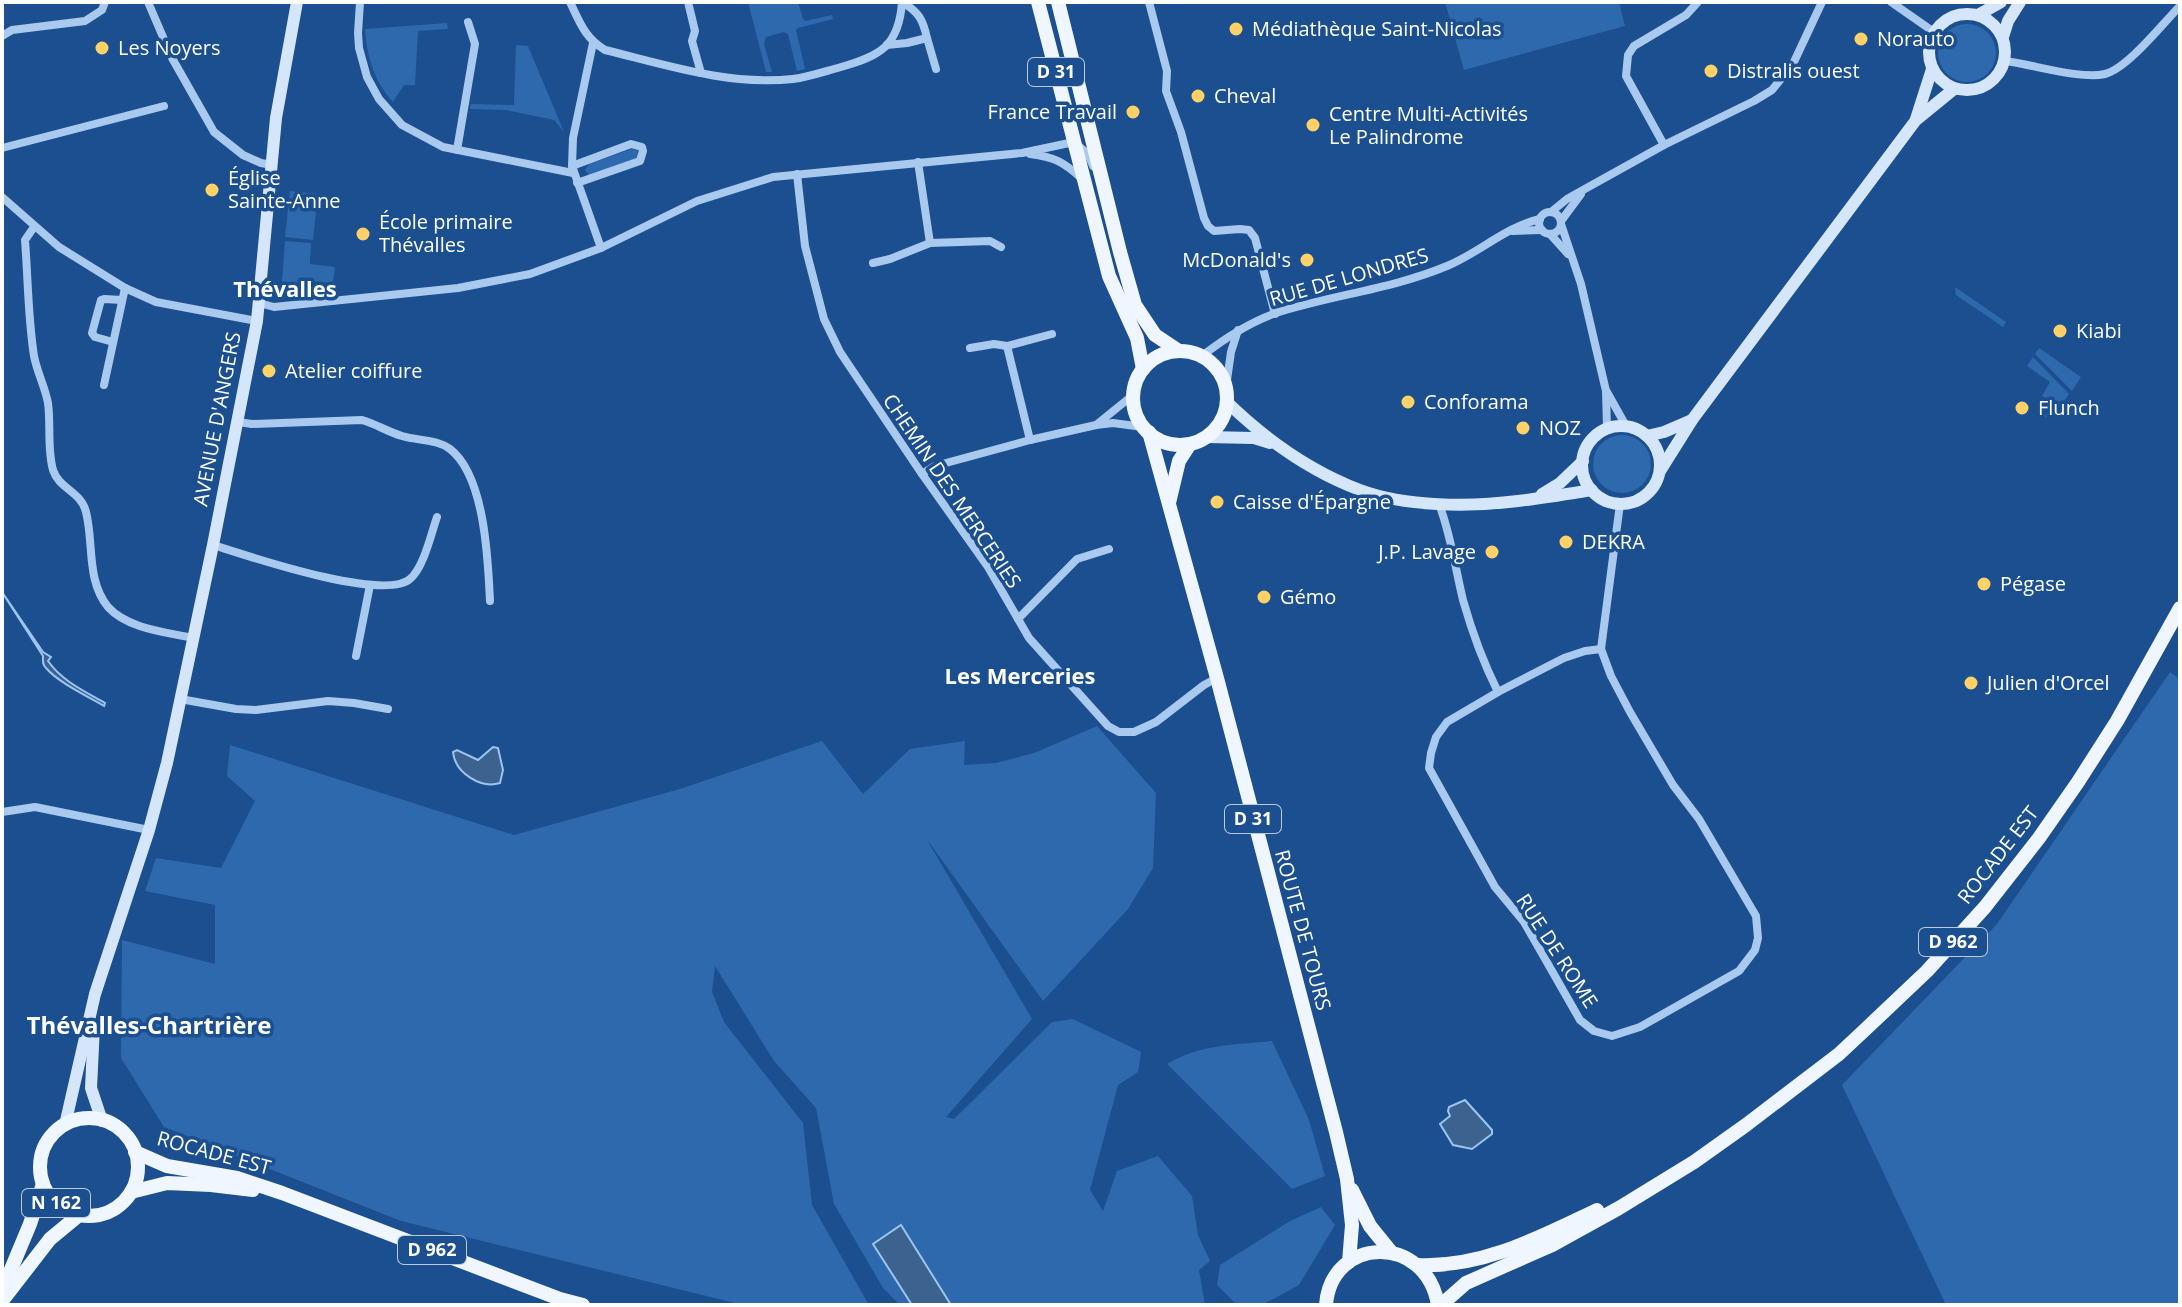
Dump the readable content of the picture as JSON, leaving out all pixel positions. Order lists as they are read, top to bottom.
{
  "streets": {
    "main road": [
      "D 31",
      "ROCADE EST",
      "ROUTE DE TOURS",
      "D 962",
      "N 162"
    ],
    "street": [
      "RUE DE LONDRES",
      "AVENUE D'ANGERS",
      "CHEMIN DES MERCERIES",
      "RUE DE ROME"
    ]
  },
  "crossings": [
    ["D 31", "RUE DE LONDRES"],
    ["D 31", "ROUTE DE TOURS"],
    ["RUE DE LONDRES", "ROUTE DE TOURS"],
    ["AVENUE D'ANGERS", "ROCADE EST"],
    ["AVENUE D'ANGERS", "N 162"],
    ["CHEMIN DES MERCERIES", "ROUTE DE TOURS"],
    ["ROCADE EST", "N 162"]
  ],
  "districts": ["Thévalles", "Les Merceries", "Thévalles-Chartrière"],
  "places": [
    "Médiathèque Saint-Nicolas",
    "Norauto",
    "Les Noyers",
    "Distralis ouest",
    "Cheval",
    "France Travail",
    "Centre Multi-Activités Le Palindrome",
    "Église Sainte-Anne",
    "École primaire Thévalles",
    "McDonald's",
    "Kiabi",
    "Atelier coiffure",
    "Conforama",
    "Flunch",
    "NOZ",
    "Caisse d'Épargne",
    "DEKRA",
    "J.P. Lavage",
    "Pégase",
    "Gémo",
    "Julien d'Orcel"
  ]
}
